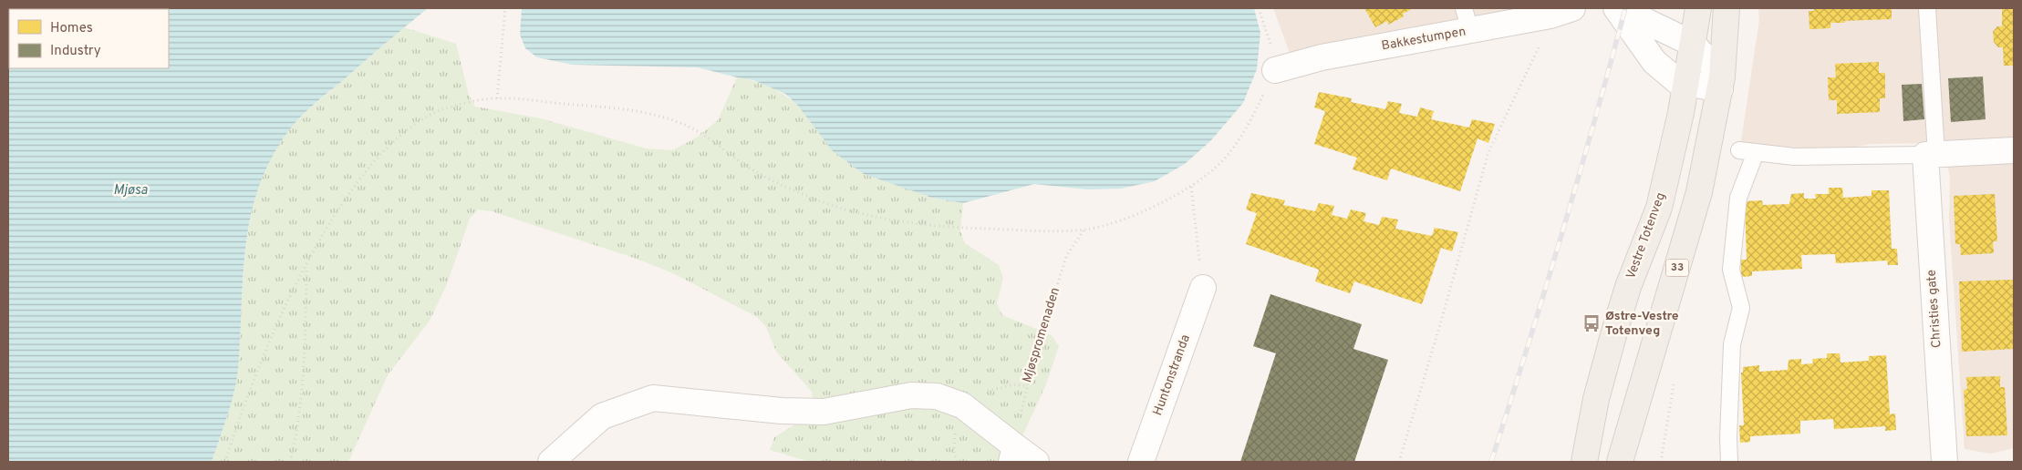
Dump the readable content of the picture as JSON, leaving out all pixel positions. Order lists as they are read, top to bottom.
{
  "streets": {
    "main road": ["Vestre Totenveg", "33"],
    "street": ["Bakkestumpen", "Christies gate", "Huntonstranda"],
    "path": ["Mjøspromenaden"]
  },
  "water": ["Mjøsa"],
  "places": {
    "bus stop": ["Østre-Vestre Totenveg"]
  },
  "legend": ["Homes", "Industry"]
}
